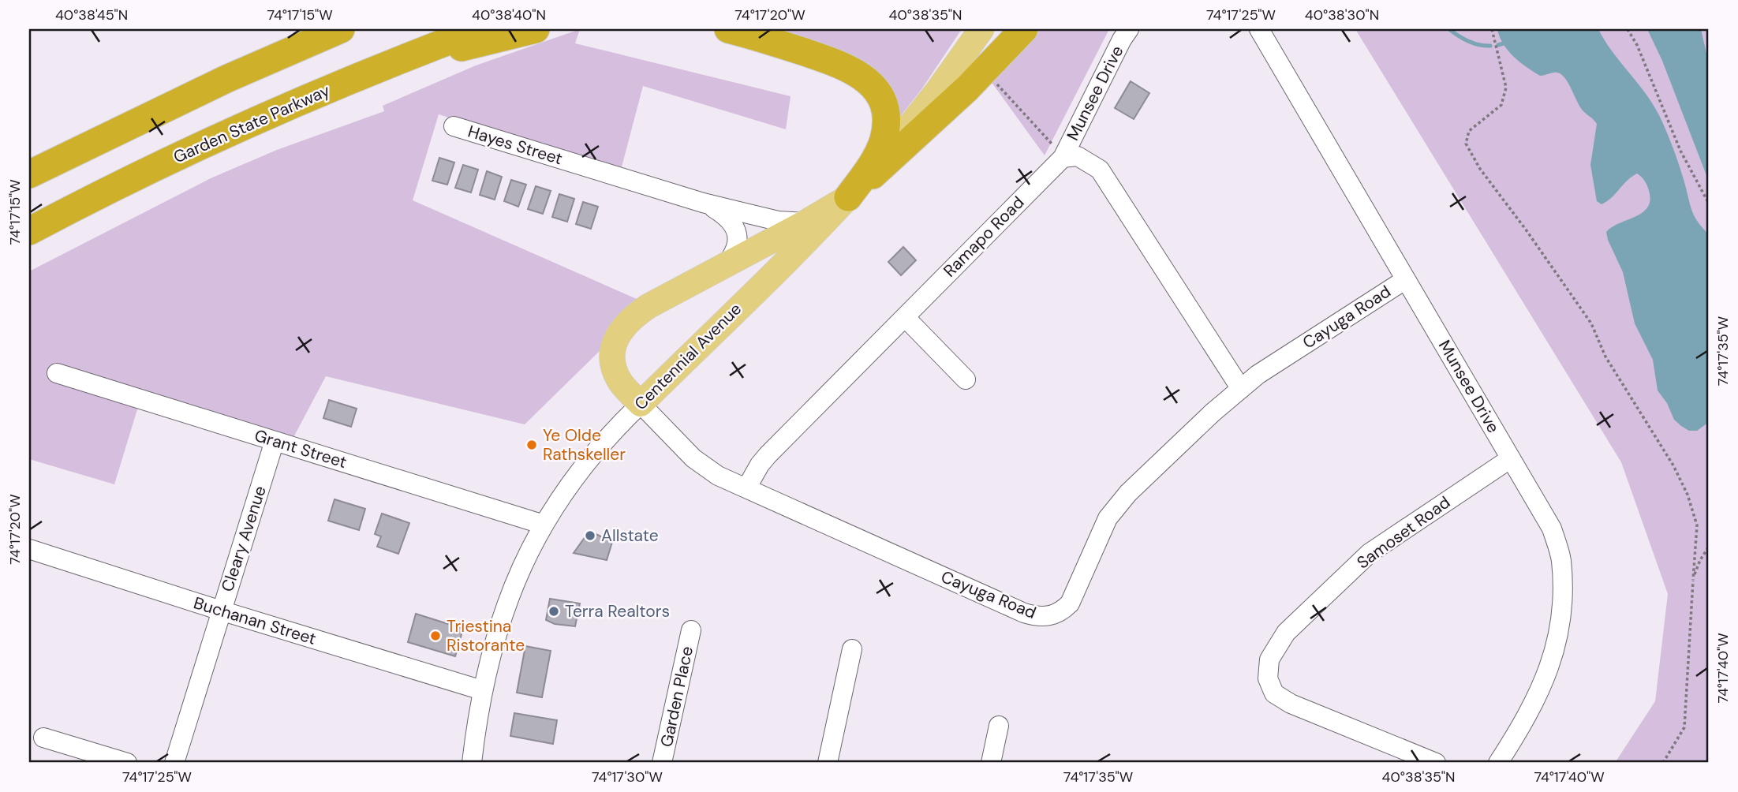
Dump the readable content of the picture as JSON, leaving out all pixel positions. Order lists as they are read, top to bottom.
{
  "streets": {
    "highway": ["Garden State Parkway"],
    "main road": ["Centennial Avenue"],
    "street": [
      "Munsee Drive",
      "Hayes Street",
      "Ramapo Road",
      "Cayuga Road",
      "Grant Street",
      "Samoset Road",
      "Cleary Avenue",
      "Buchanan Street",
      "Garden Place"
    ]
  },
  "crossings": [
    ["Munsee Drive", "Ramapo Road"],
    ["Munsee Drive", "Cayuga Road"],
    ["Munsee Drive", "Samoset Road"],
    ["Ramapo Road", "Cayuga Road"],
    ["Cayuga Road", "Centennial Avenue"],
    ["Centennial Avenue", "Grant Street"],
    ["Centennial Avenue", "Buchanan Street"],
    ["Grant Street", "Cleary Avenue"],
    ["Cleary Avenue", "Buchanan Street"]
  ],
  "places": [
    "Ye Olde Rathskeller",
    "Allstate",
    "Terra Realtors",
    "Triestina Ristorante"
  ],
  "coordinates": [
    "40°38'45\"N",
    "74°17'15\"W",
    "40°38'40\"N",
    "74°17'20\"W",
    "40°38'35\"N",
    "74°17'25\"W",
    "40°38'30\"N",
    "74°17'35\"W",
    "74°17'40\"W",
    "74°17'30\"W"
  ]
}
